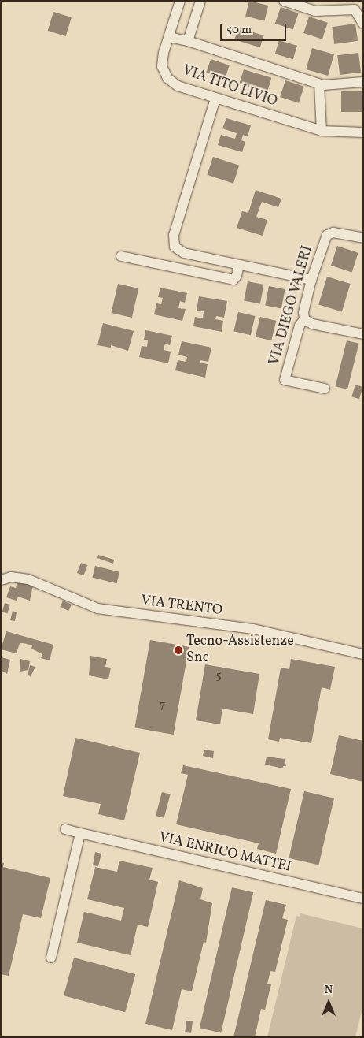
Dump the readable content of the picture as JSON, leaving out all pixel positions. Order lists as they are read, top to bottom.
{
  "streets": {
    "street": [
      "VIA TITO LIVIO",
      "VIA DIEGO VALERI",
      "VIA TRENTO",
      "VIA ENRICO MATTEI"
    ]
  },
  "places": ["Tecno-Assistenze Snc"],
  "house_numbers": ["5", "7"],
  "scale_bar": "50 m",
  "north": "top"
}
